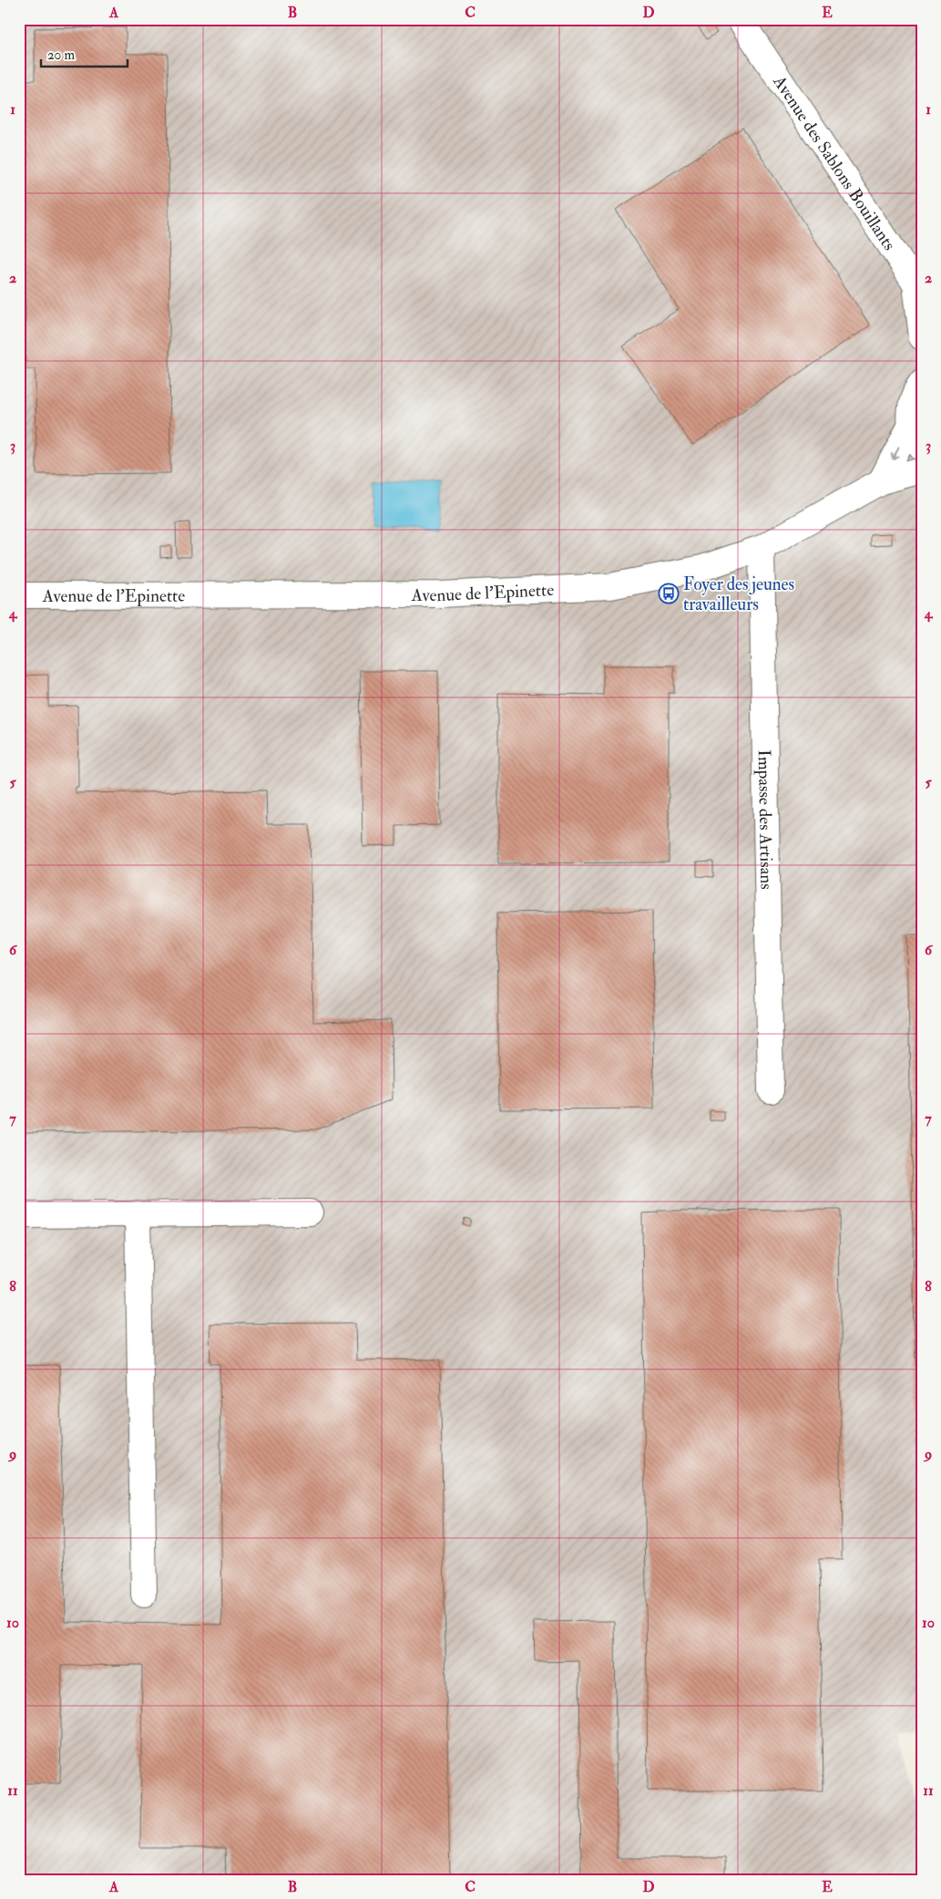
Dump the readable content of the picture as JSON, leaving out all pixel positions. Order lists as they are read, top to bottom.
{
  "streets": {
    "street": ["Avenue des Sablons Bouillants", "Avenue de l'Epinette", "Impasse des Artisans"]
  },
  "crossings": [
    ["Avenue de l'Epinette", "Impasse des Artisans"]
  ],
  "places": {
    "bus stop": ["Foyer des jeunes travailleurs"]
  },
  "scale_bar": "20 m",
  "grid": {
    "columns": [
      "A",
      "B",
      "C",
      "D",
      "E"
    ],
    "rows": [
      "1",
      "2",
      "3",
      "4",
      "5",
      "6",
      "7",
      "8",
      "9",
      "10",
      "11"
    ]
  }
}
